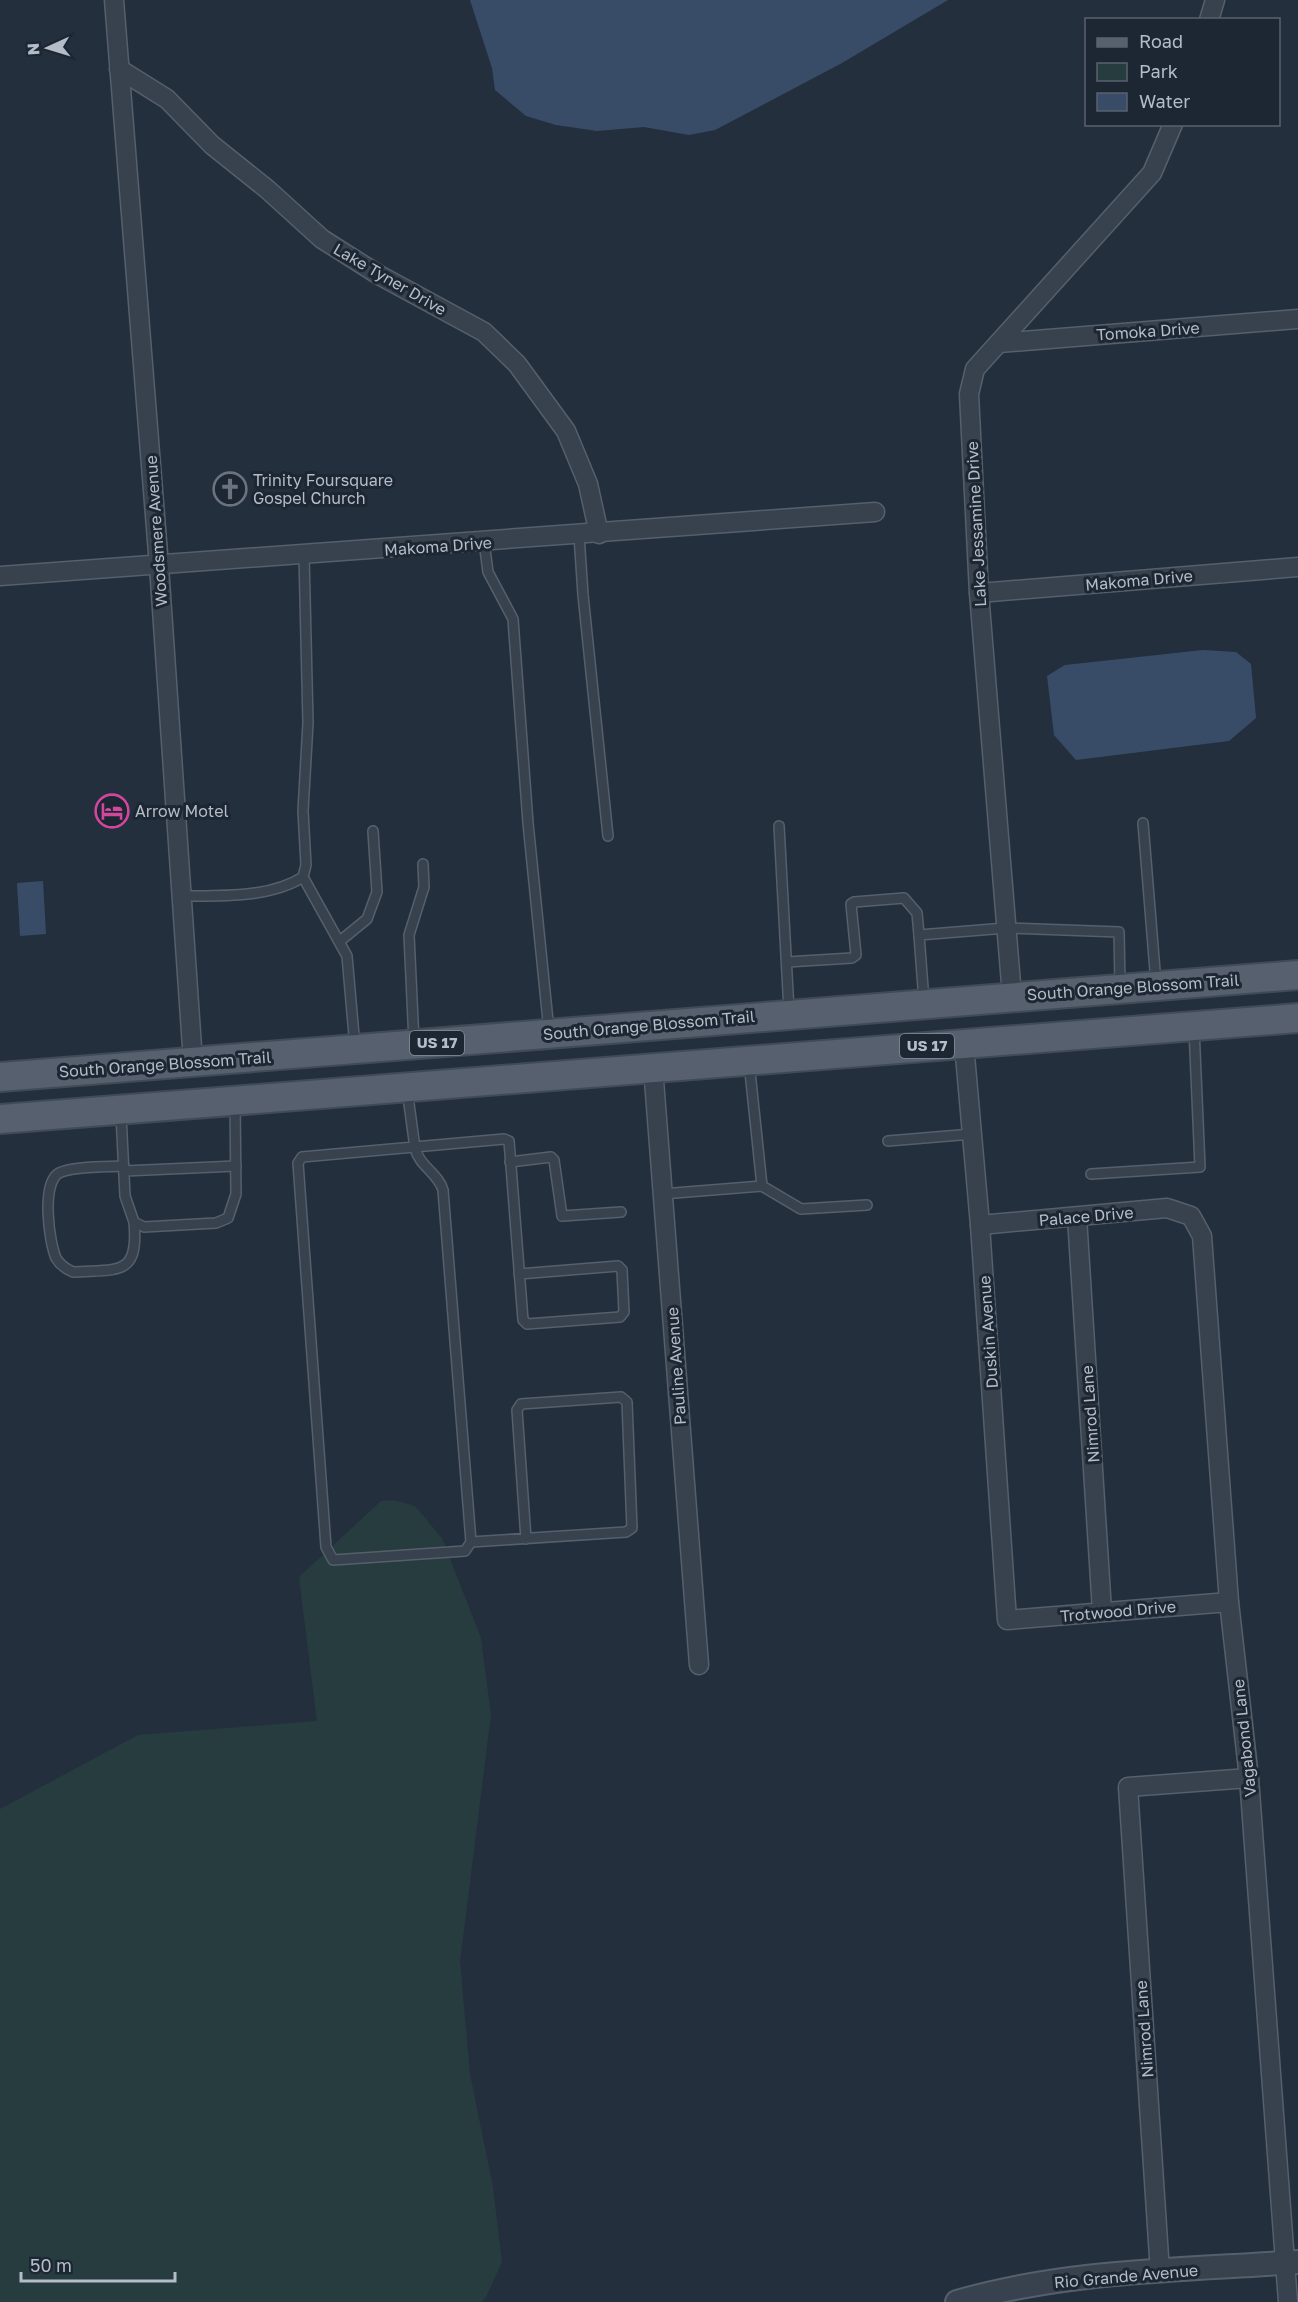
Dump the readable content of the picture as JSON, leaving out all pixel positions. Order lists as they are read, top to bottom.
{
  "streets": {
    "main road": ["South Orange Blossom Trail", "US 17"],
    "street": [
      "Lake Tyner Drive",
      "Tomoka Drive",
      "Lake Jessamine Drive",
      "Woodsmere Avenue",
      "Makoma Drive",
      "Palace Drive",
      "Duskin Avenue",
      "Pauline Avenue",
      "Nimrod Lane",
      "Trotwood Drive",
      "Vagabond Lane",
      "Rio Grande Avenue"
    ]
  },
  "crossings": [
    ["Lake Tyner Drive", "Woodsmere Avenue"],
    ["Lake Tyner Drive", "Makoma Drive"],
    ["Tomoka Drive", "Lake Jessamine Drive"],
    ["Lake Jessamine Drive", "Makoma Drive"],
    ["Lake Jessamine Drive", "South Orange Blossom Trail"],
    ["Woodsmere Avenue", "Makoma Drive"],
    ["Woodsmere Avenue", "South Orange Blossom Trail"],
    ["US 17", "Duskin Avenue"],
    ["US 17", "Pauline Avenue"],
    ["Palace Drive", "Duskin Avenue"],
    ["Palace Drive", "Nimrod Lane"],
    ["Palace Drive", "Vagabond Lane"],
    ["Duskin Avenue", "Trotwood Drive"],
    ["Nimrod Lane", "Trotwood Drive"],
    ["Nimrod Lane", "Vagabond Lane"],
    ["Nimrod Lane", "Rio Grande Avenue"],
    ["Trotwood Drive", "Vagabond Lane"],
    ["Vagabond Lane", "Rio Grande Avenue"]
  ],
  "places": {
    "church": ["Trinity Foursquare Gospel Church"],
    "hotel": ["Arrow Motel"]
  },
  "legend": ["Road", "Park", "Water"],
  "scale_bar": "50 m",
  "north": "left"
}
